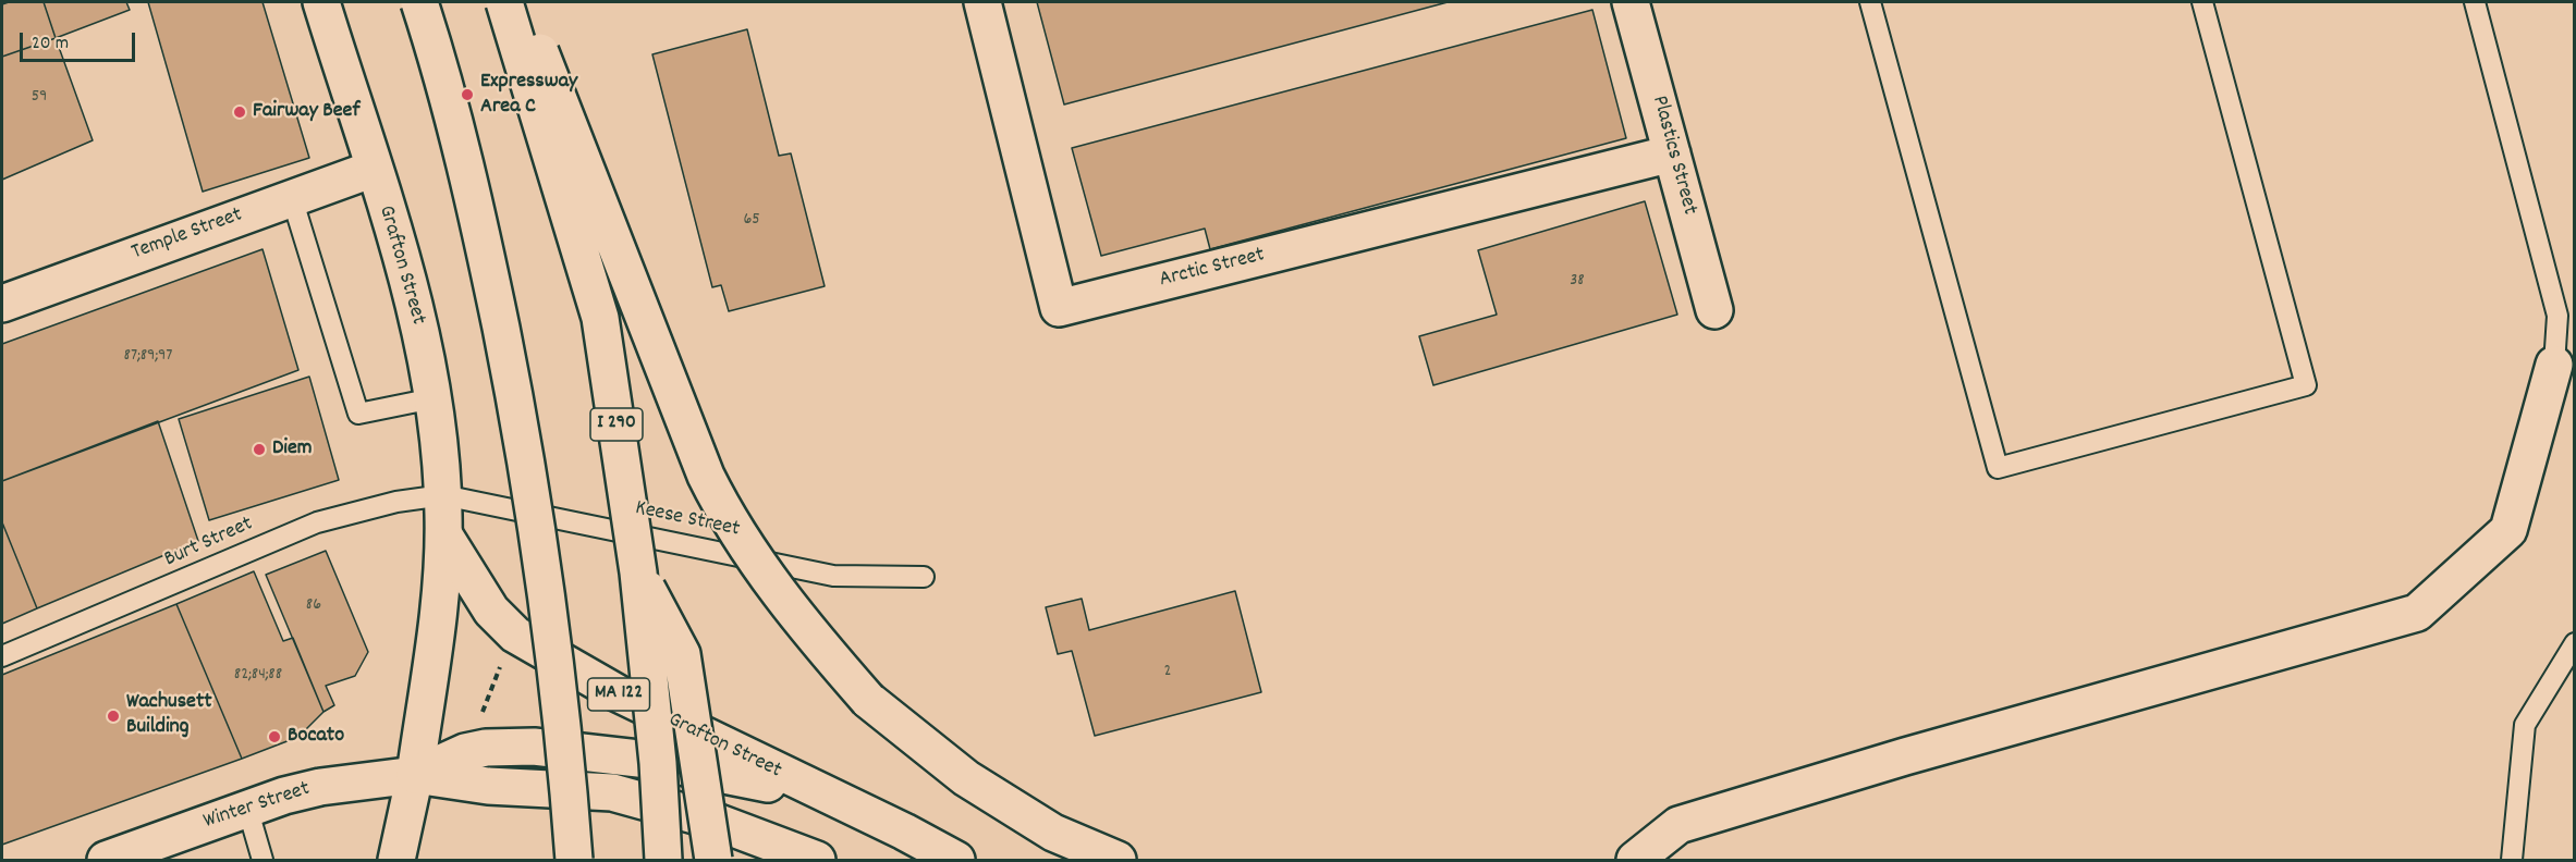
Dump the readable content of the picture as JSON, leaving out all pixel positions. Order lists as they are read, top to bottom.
{
  "streets": {
    "main road": [
      "Plastics Street",
      "Temple Street",
      "Grafton Street",
      "Arctic Street",
      "I 290",
      "MA 122",
      "Winter Street"
    ],
    "lane": ["Keese Street", "Burt Street"]
  },
  "crossings": [
    ["Plastics Street", "Arctic Street"],
    ["Temple Street", "Grafton Street"],
    ["Grafton Street", "Keese Street"],
    ["Grafton Street", "Burt Street"],
    ["Grafton Street", "Winter Street"],
    ["Keese Street", "Burt Street"]
  ],
  "places": [
    "Expressway Area C",
    "Fairway Beef",
    "Diem",
    "Wachusett Building",
    "Bocato"
  ],
  "house_numbers": [
    "59",
    "65",
    "38",
    "87;89;97",
    "86",
    "2",
    "82;84;88"
  ],
  "scale_bar": "20 m"
}
